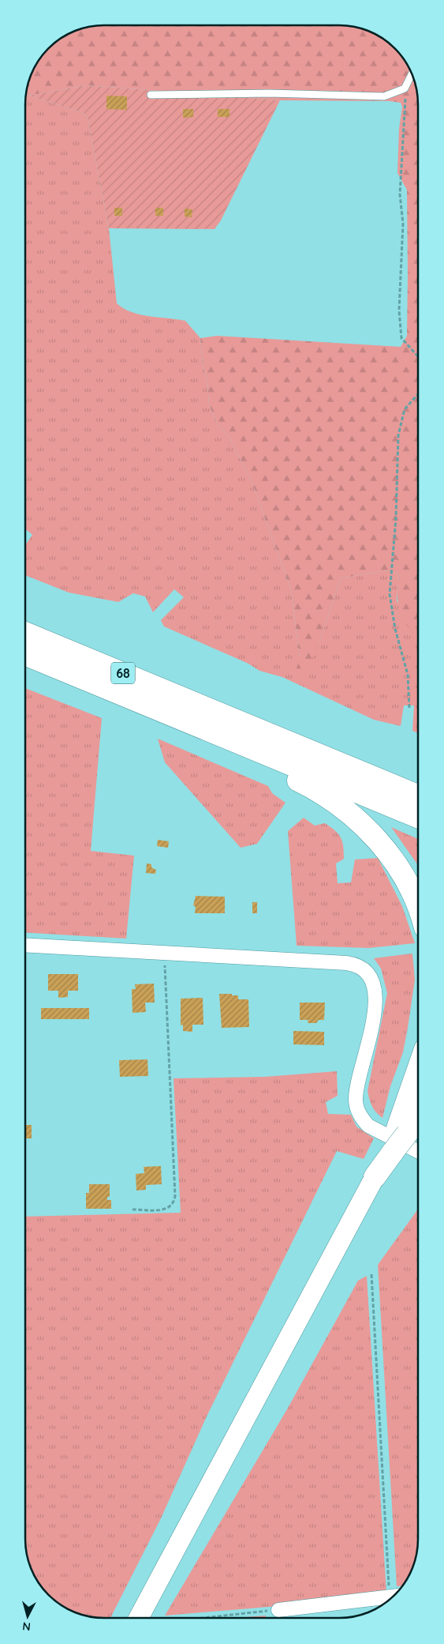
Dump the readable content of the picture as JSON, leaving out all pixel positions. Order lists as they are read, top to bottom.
{
  "streets": {
    "highway": ["68"]
  },
  "north": "bottom"
}
